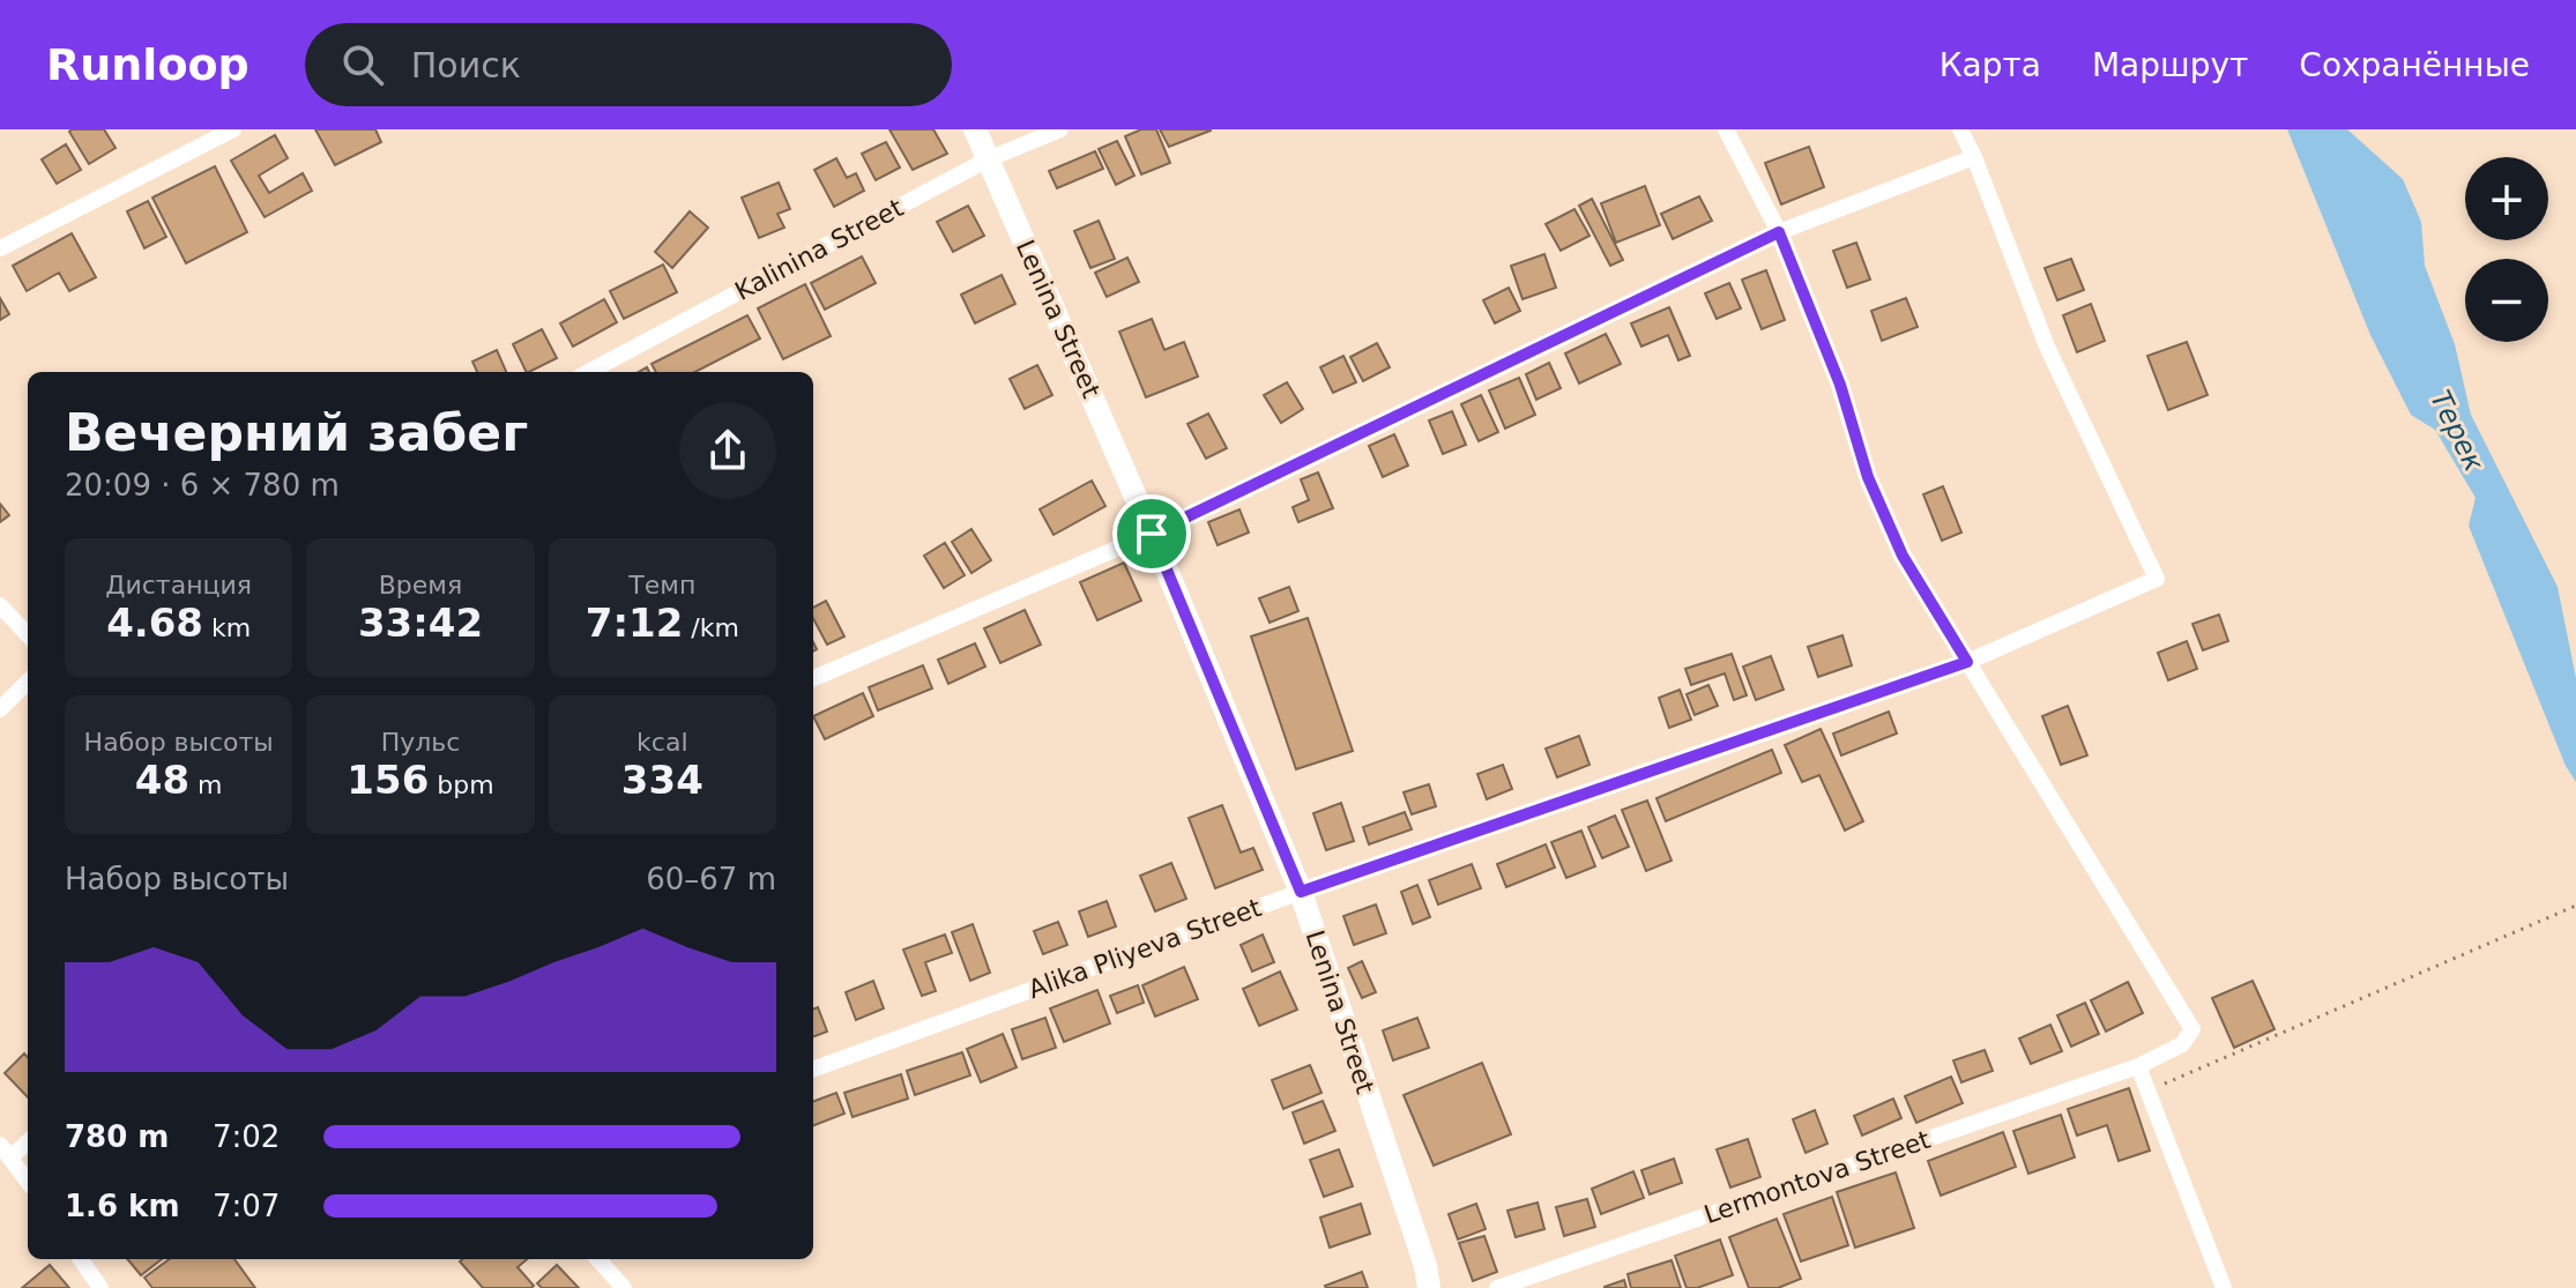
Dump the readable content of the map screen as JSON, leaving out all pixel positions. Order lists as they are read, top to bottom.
{
  "streets": {
    "street": [
      "Kalinina Street",
      "Lenina Street",
      "Alika Pliyeva Street",
      "Lermontova Street"
    ]
  },
  "crossings": [
    ["Kalinina Street", "Lenina Street"],
    ["Lenina Street", "Alika Pliyeva Street"],
    ["Alika Pliyeva Street", "Lermontova Street"]
  ],
  "water": ["Терек"],
  "page": {
    "header": "Runloop",
    "search": "Поиск",
    "nav": ["Карта", "Маршрут", "Сохранённые"],
    "map_buttons": ["+", "−"],
    "heading": ["Вечерний забег", "20:09 · 6 × 780 m"],
    "stats": [
      ["Дистанция", "4.68 km"],
      ["Время", "33:42"],
      ["Темп", "7:12 /km"],
      ["Набор высоты", "48 m"],
      ["Пульс", "156 bpm"],
      ["kcal", "334"]
    ],
    "chart": ["Набор высоты", "60–67 m"],
    "list": [
      {
        "name": "780 m",
        "note": "7:02"
      },
      {
        "name": "1.6 km",
        "note": "7:07"
      }
    ]
  }
}
